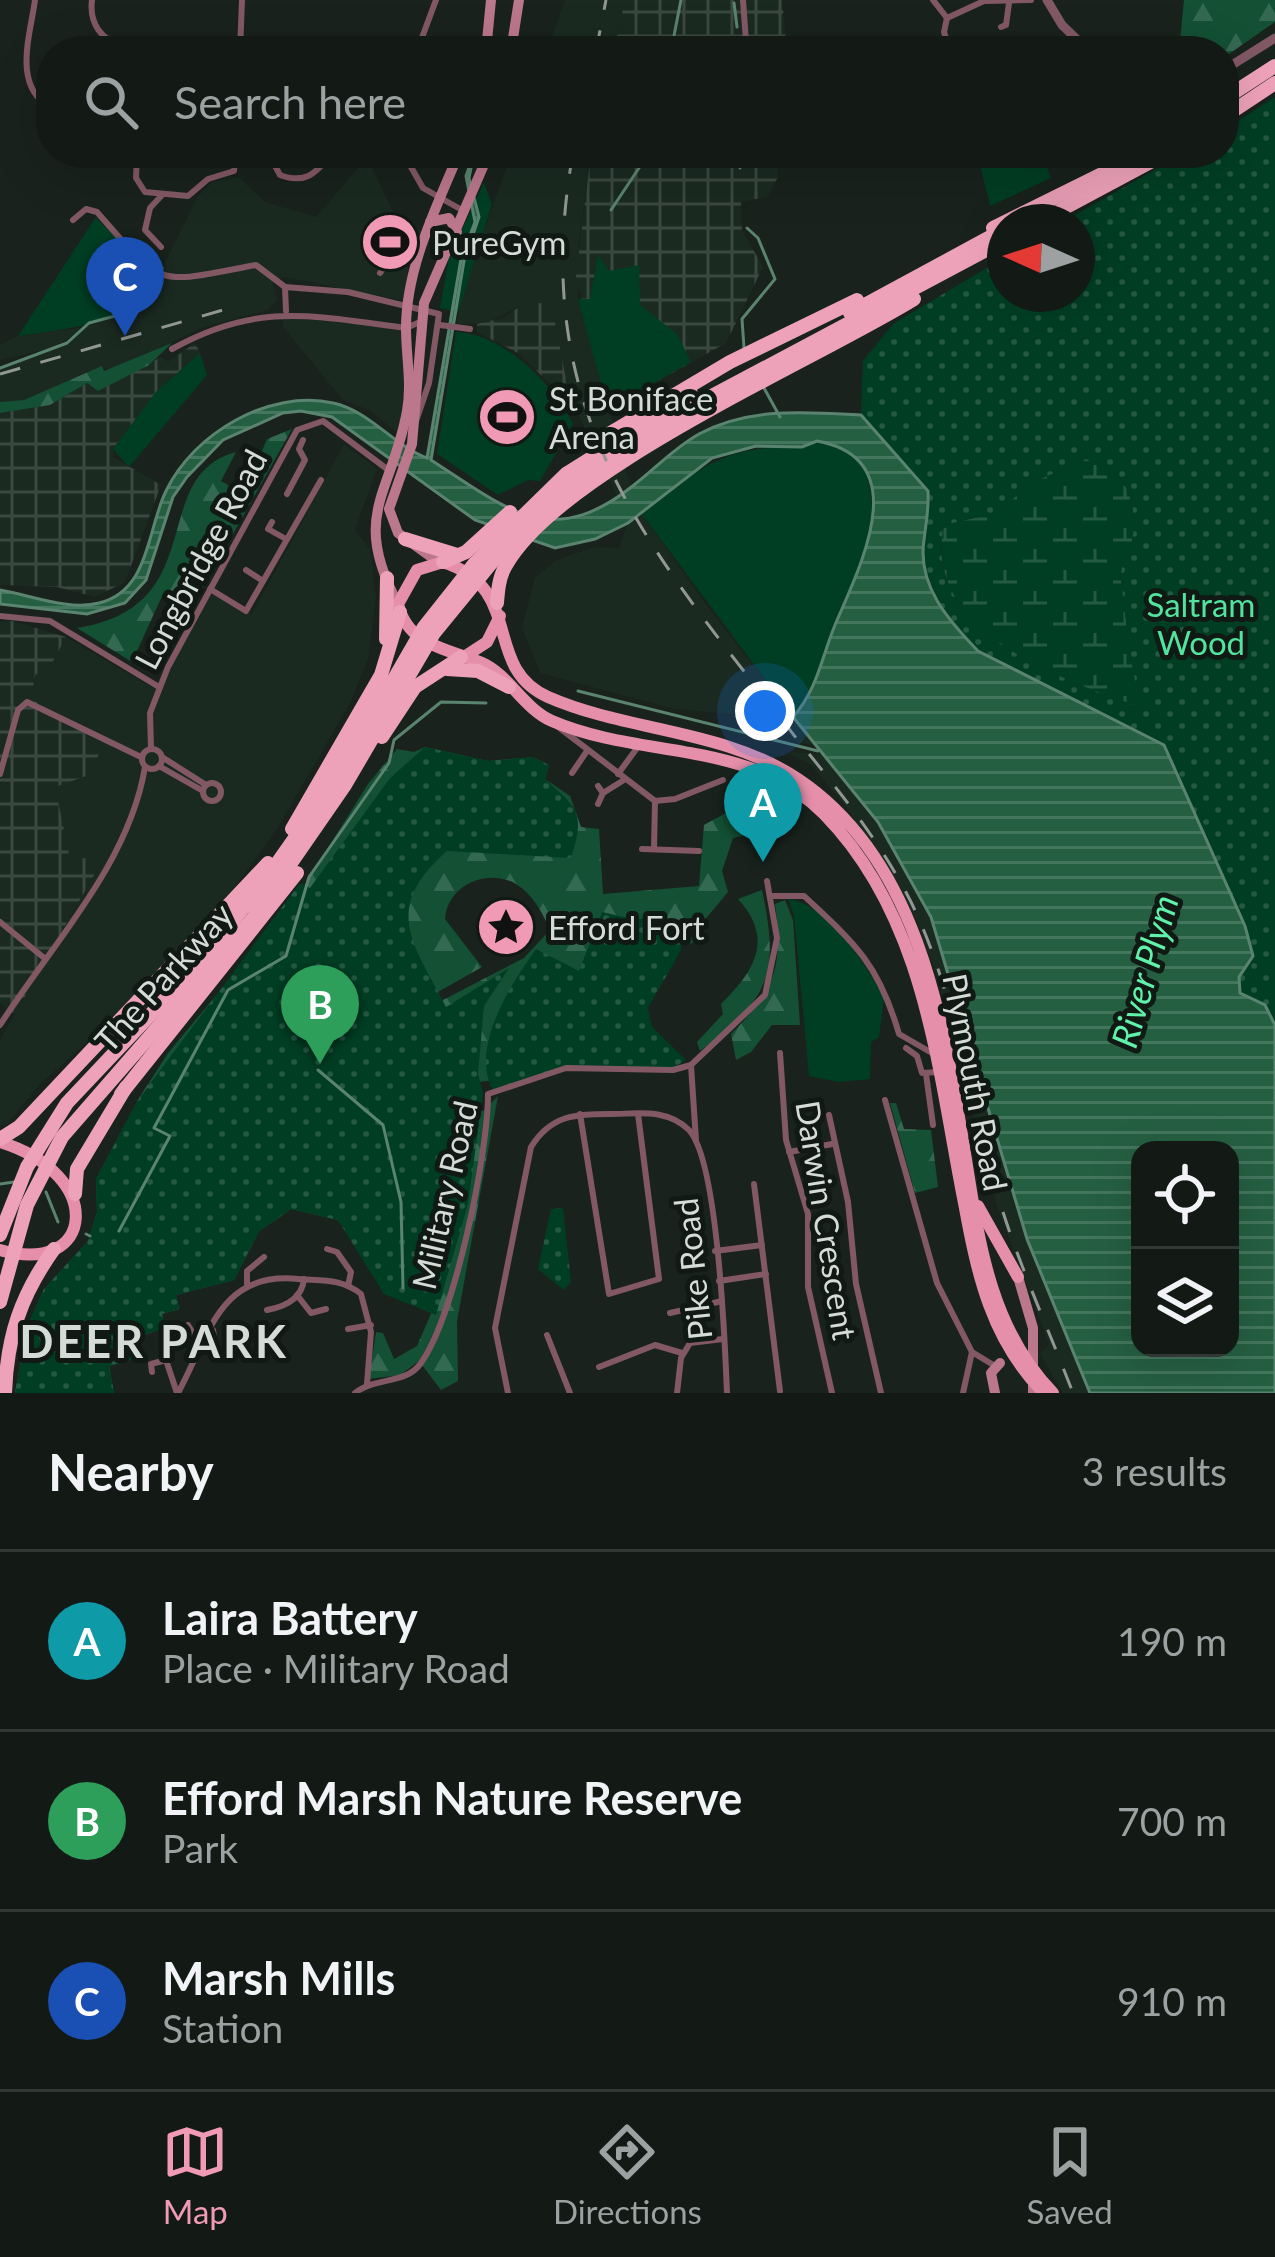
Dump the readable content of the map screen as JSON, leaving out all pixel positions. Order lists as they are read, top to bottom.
{
  "streets": {
    "highway": ["The Parkway"],
    "main road": ["Plymouth Road"],
    "street": [
      "Longbridge Road",
      "Military Road",
      "Darwin Crescent",
      "Pike Road"
    ]
  },
  "crossings": [
    ["Military Road", "Pike Road"]
  ],
  "districts": ["DEER PARK"],
  "water": ["River Plym"],
  "parks": ["Saltram Wood"],
  "places": {
    "sports": ["PureGym", "St Boniface Arena"],
    "place": ["Efford Fort"]
  },
  "north": "left",
  "page": {
    "search": "Search here",
    "pins": ["C", "A", "B"],
    "heading": ["Nearby", "3 results"],
    "list": [
      {
        "mark": "A",
        "name": "Laira Battery",
        "note": "Place · Military Road",
        "value": "190 m"
      },
      {
        "mark": "B",
        "name": "Efford Marsh Nature Reserve",
        "note": "Park",
        "value": "700 m"
      },
      {
        "mark": "C",
        "name": "Marsh Mills",
        "note": "Station",
        "value": "910 m"
      }
    ],
    "nav": ["Map", "Directions", "Saved"]
  }
}
